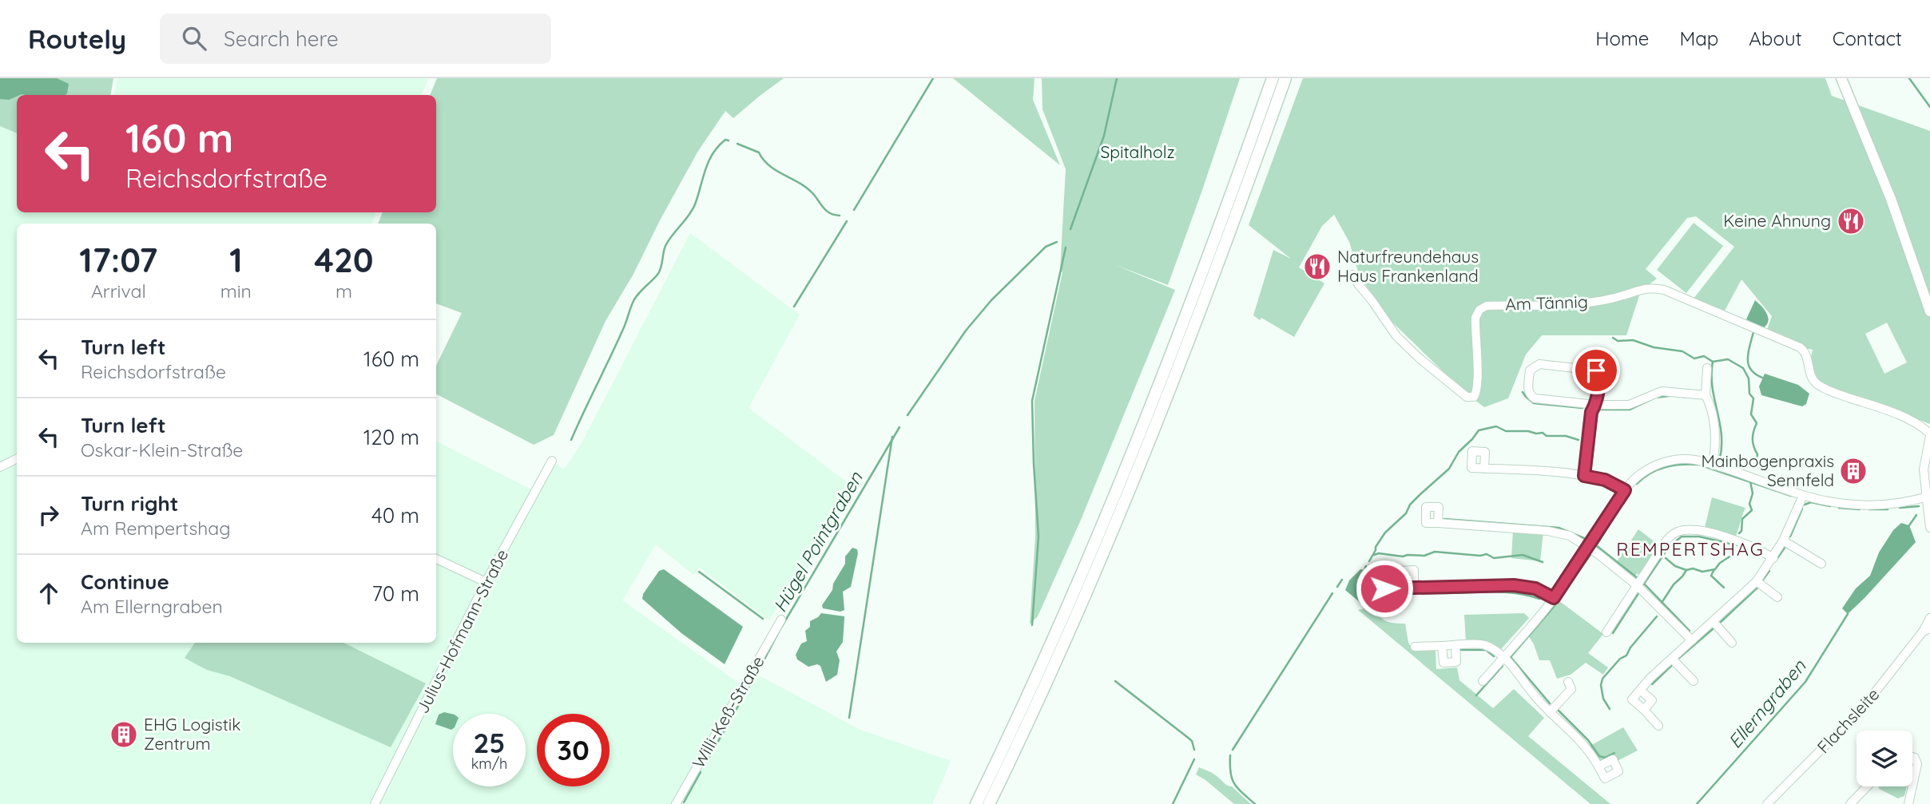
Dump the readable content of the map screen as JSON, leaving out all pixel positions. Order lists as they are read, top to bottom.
{
  "streets": {
    "street": [
      "Am Tännig",
      "Julius-Hofmann-Straße",
      "Willi-Keß-Straße",
      "Flachsleite"
    ]
  },
  "districts": ["REMPERTSHAG"],
  "water": ["Hügel Pointgraben", "Ellerngraben"],
  "parks": ["Spitalholz"],
  "places": {
    "restaurant": ["Keine Ahnung", "Naturfreundehaus Haus Frankenland"],
    "building": ["Mainbogenpraxis Sennfeld", "EHG Logistik Zentrum"]
  },
  "page": {
    "header": "Routely",
    "search": "Search here",
    "nav": [
      "Home",
      "Map",
      "About",
      "Contact"
    ],
    "turn": ["160 m", "Reichsdorfstraße"],
    "eta": [
      "17:07",
      "Arrival",
      "1",
      "min",
      "420",
      "m"
    ],
    "list": [
      {
        "name": "Turn left",
        "note": "Reichsdorfstraße",
        "value": "160 m"
      },
      {
        "name": "Turn left",
        "note": "Oskar-Klein-Straße",
        "value": "120 m"
      },
      {
        "name": "Turn right",
        "note": "Am Rempertshag",
        "value": "40 m"
      },
      {
        "name": "Continue",
        "note": "Am Ellerngraben",
        "value": "70 m"
      }
    ],
    "speed": "25 km/h",
    "limit": "30"
  }
}
